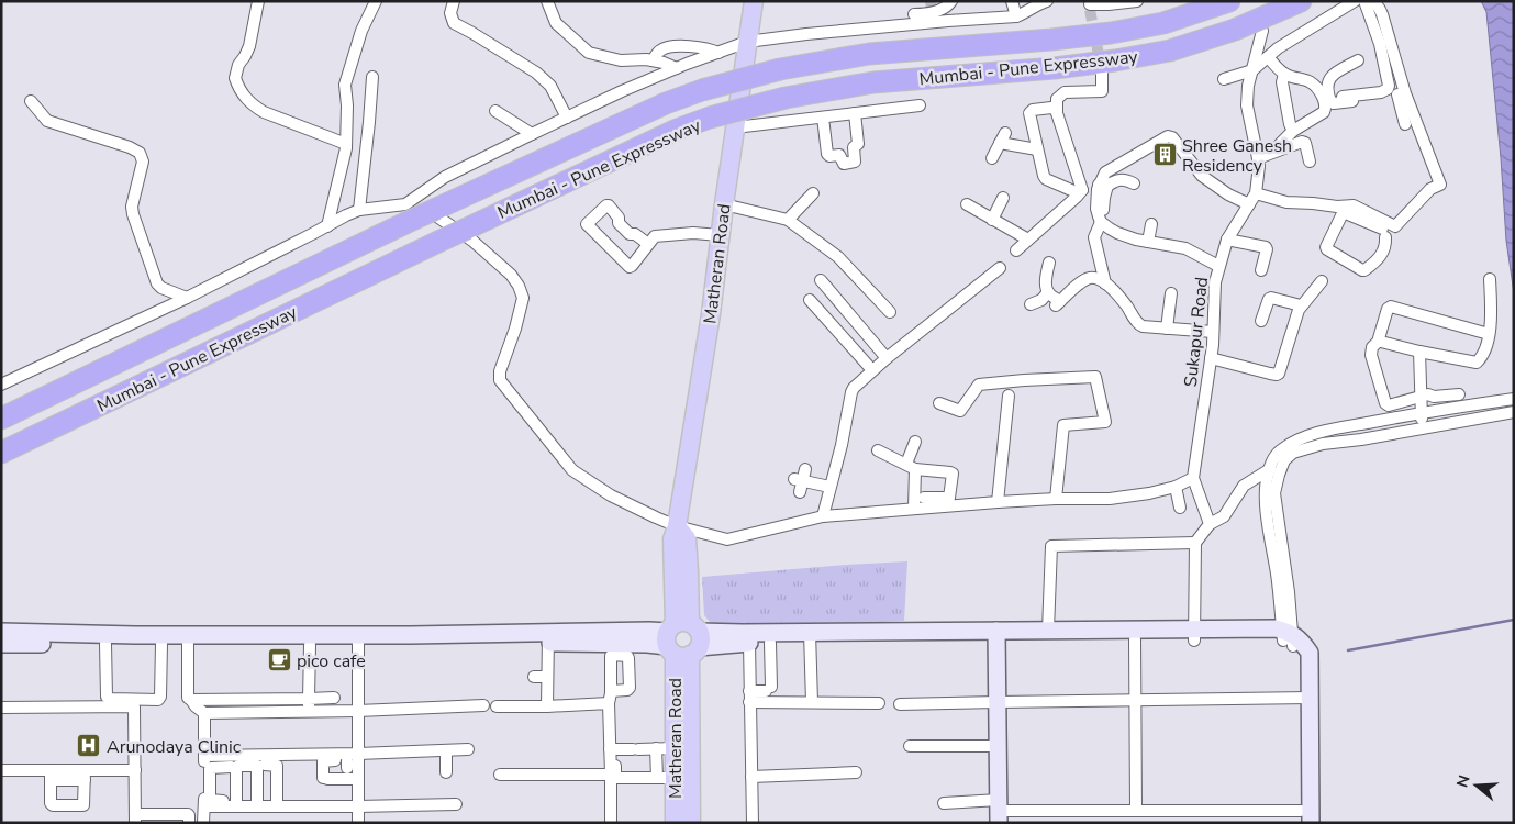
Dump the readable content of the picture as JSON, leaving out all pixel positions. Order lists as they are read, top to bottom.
{
  "streets": {
    "highway": ["Mumbai - Pune Expressway"],
    "main road": ["Matheran Road"],
    "street": ["Sukapur Road"]
  },
  "places": {
    "building": ["Shree Ganesh Residency"],
    "cafe": ["pico cafe"],
    "hospital": ["Arunodaya Clinic"]
  },
  "north": "left"
}
